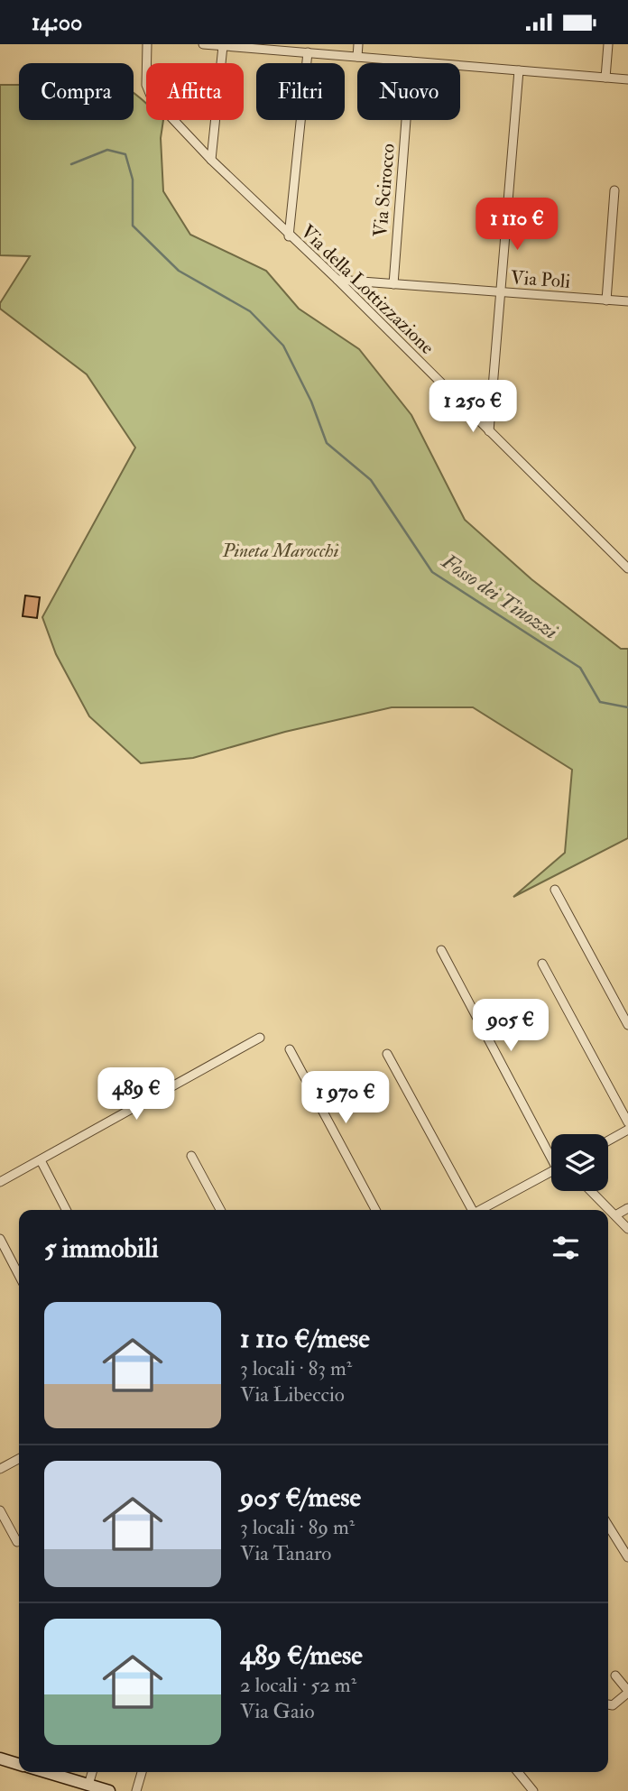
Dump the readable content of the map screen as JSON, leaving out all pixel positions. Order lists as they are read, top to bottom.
{
  "streets": {
    "street": ["Via Scirocco", "Via Poli", "Via della Lottizzazione"]
  },
  "crossings": [
    ["Via Scirocco", "Via Poli"],
    ["Via Poli", "Via della Lottizzazione"]
  ],
  "water": ["Fosso dei Tinozzi"],
  "parks": ["Pineta Marocchi"],
  "page": {
    "status": "14:00",
    "chip": [
      "Compra",
      "Affitta",
      "Filtri",
      "Nuovo"
    ],
    "price": [
      "1 110 €",
      "1 250 €",
      "905 €",
      "489 €",
      "1 970 €"
    ],
    "heading": "5 immobili",
    "list": [
      {
        "name": "1 110 €/mese",
        "note": "3 locali · 83 m² · Via Libeccio"
      },
      {
        "name": "905 €/mese",
        "note": "3 locali · 89 m² · Via Tanaro"
      },
      {
        "name": "489 €/mese",
        "note": "2 locali · 52 m² · Via Gaio"
      }
    ]
  }
}
